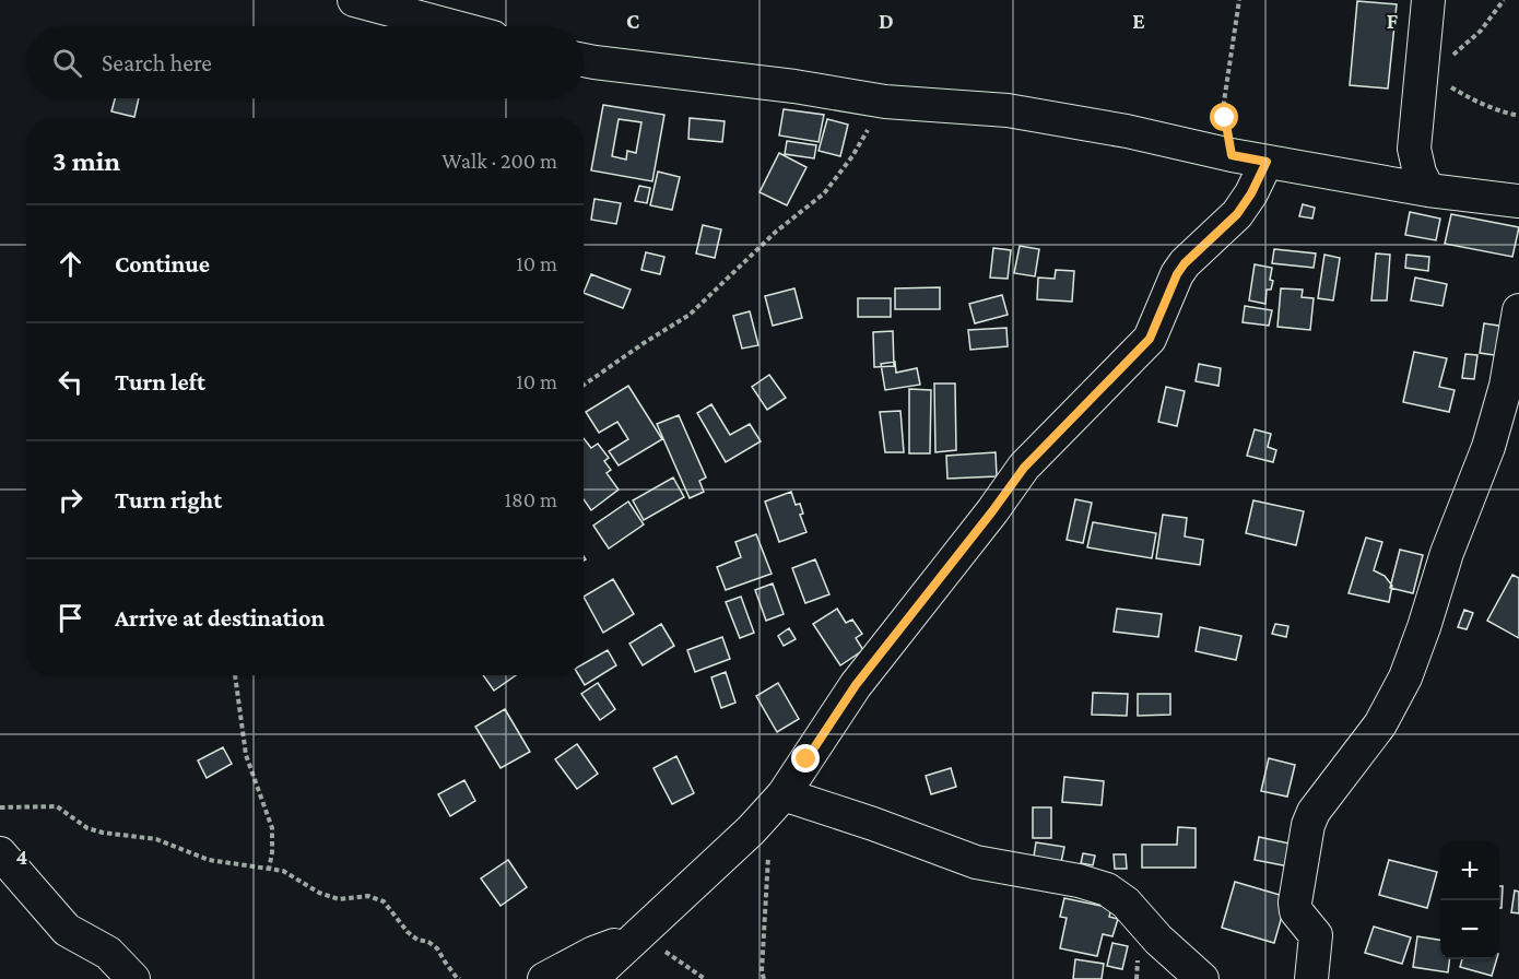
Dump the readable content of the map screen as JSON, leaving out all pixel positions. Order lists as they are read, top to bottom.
{
  "page": {
    "search": "Search here",
    "heading": ["3 min", "Walk · 200 m"],
    "list": [
      ["Continue", "10 m"],
      ["Turn left", "10 m"],
      ["Turn right", "180 m"],
      "Arrive at destination"
    ],
    "map_buttons": ["+", "−"]
  },
  "grid": {
    "columns": [
      "C",
      "D",
      "E",
      "F"
    ],
    "rows": ["4"]
  }
}
